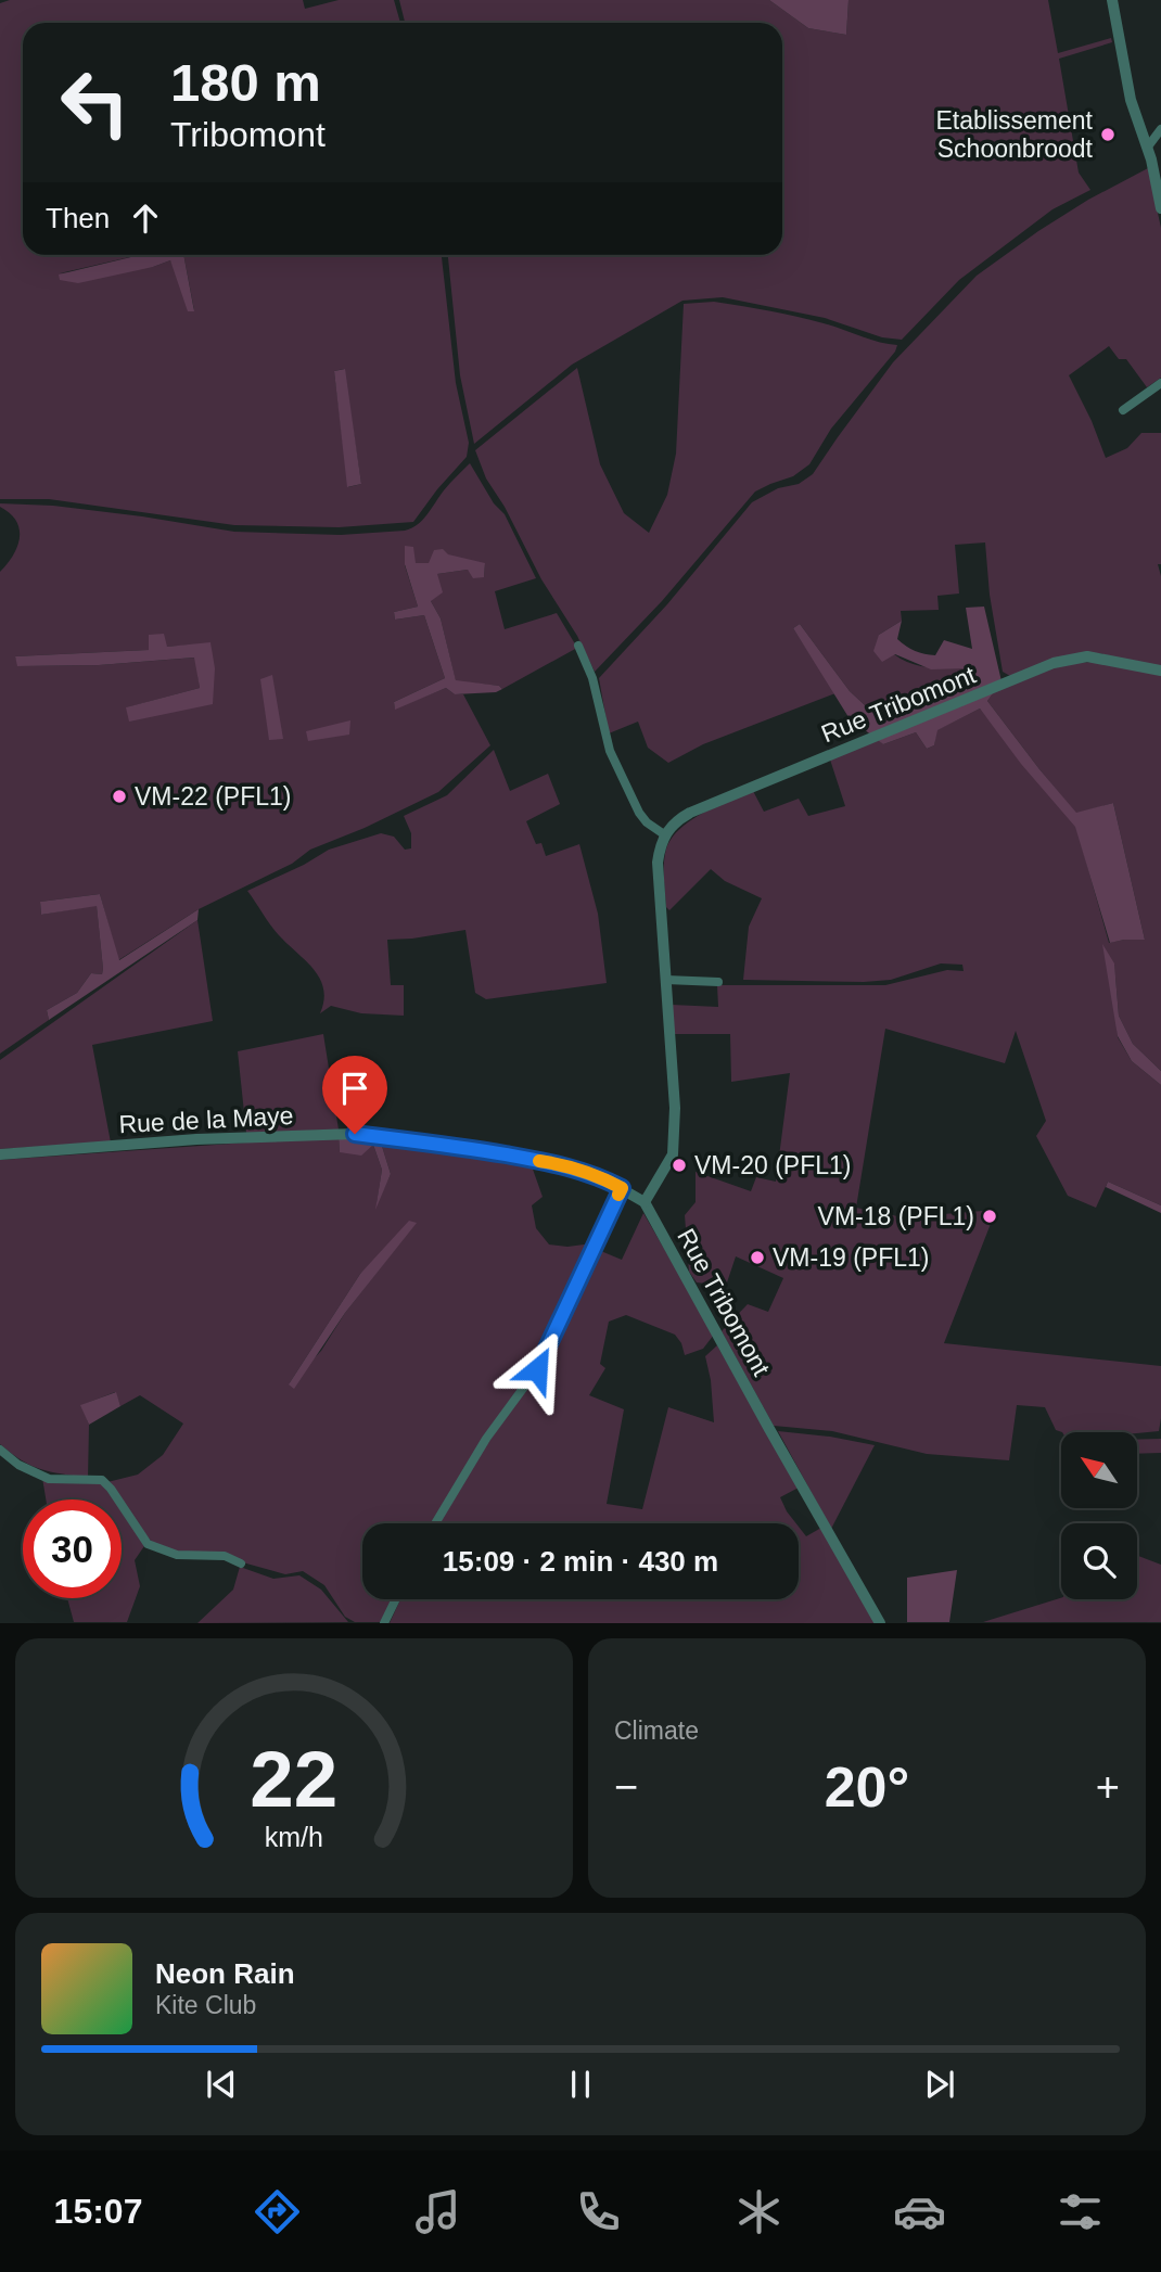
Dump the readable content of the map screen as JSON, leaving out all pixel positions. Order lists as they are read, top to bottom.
{
  "streets": {
    "street": ["Rue Tribomont", "Rue de la Maye"]
  },
  "crossings": [
    ["Rue Tribomont", "Rue de la Maye"]
  ],
  "places": [
    "Etablissement Schoonbroodt",
    "VM-22 (PFL1)",
    "VM-20 (PFL1)",
    "VM-18 (PFL1)",
    "VM-19 (PFL1)"
  ],
  "north": "top left",
  "page": {
    "turn": ["180 m", "Tribomont"],
    "then": "Then",
    "limit": "30",
    "trip": "15:09 · 2 min · 430 m",
    "tile": "Climate",
    "heat": ["−", "20°", "+"],
    "song": ["Neon Rain", "Kite Club"],
    "tabs": "15:07",
    "gauge": ["22", "km/h"]
  }
}
